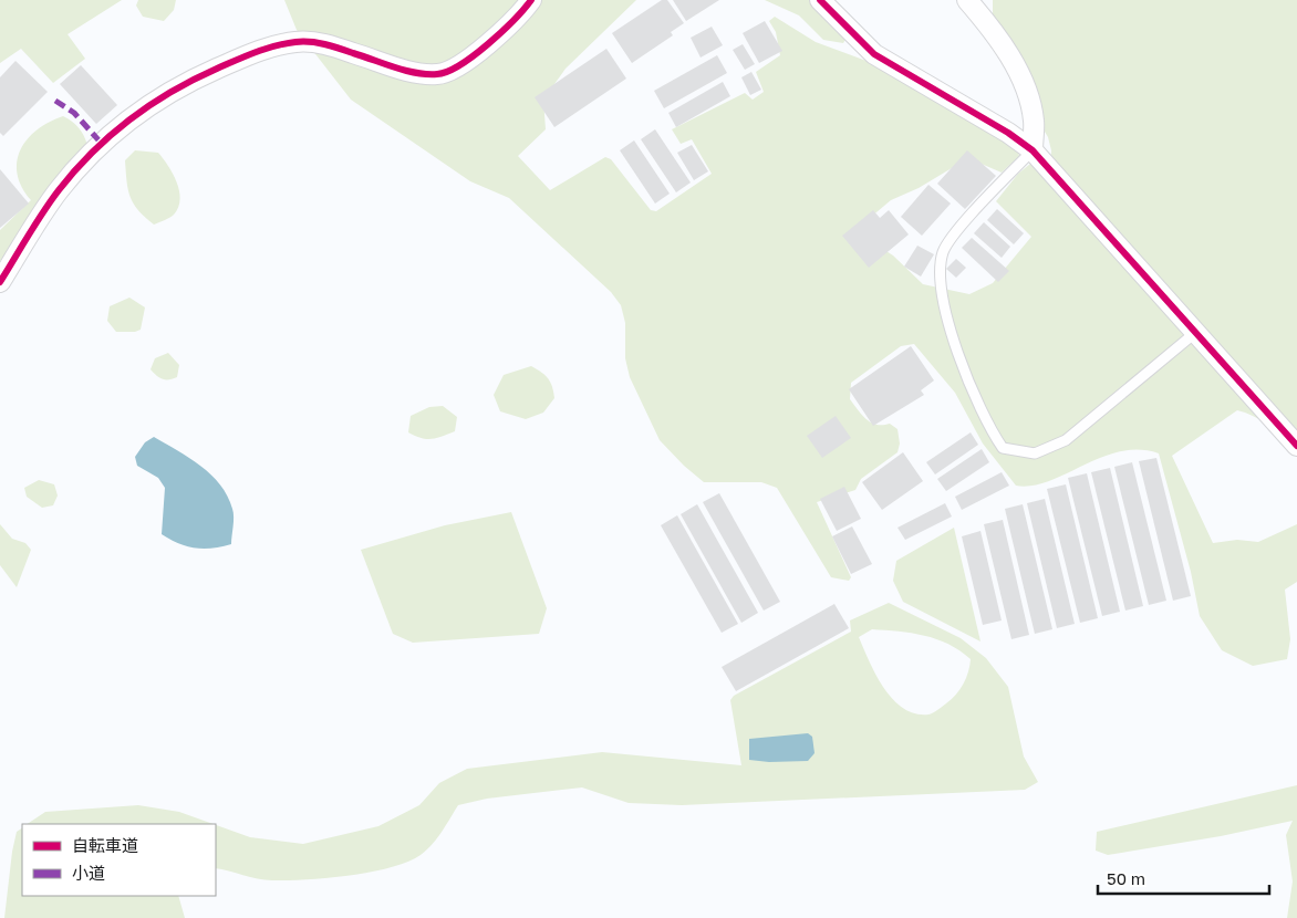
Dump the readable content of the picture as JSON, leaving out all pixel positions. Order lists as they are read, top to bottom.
{
  "legend": ["自転車道", "小道"],
  "scale_bar": "50 m"
}
